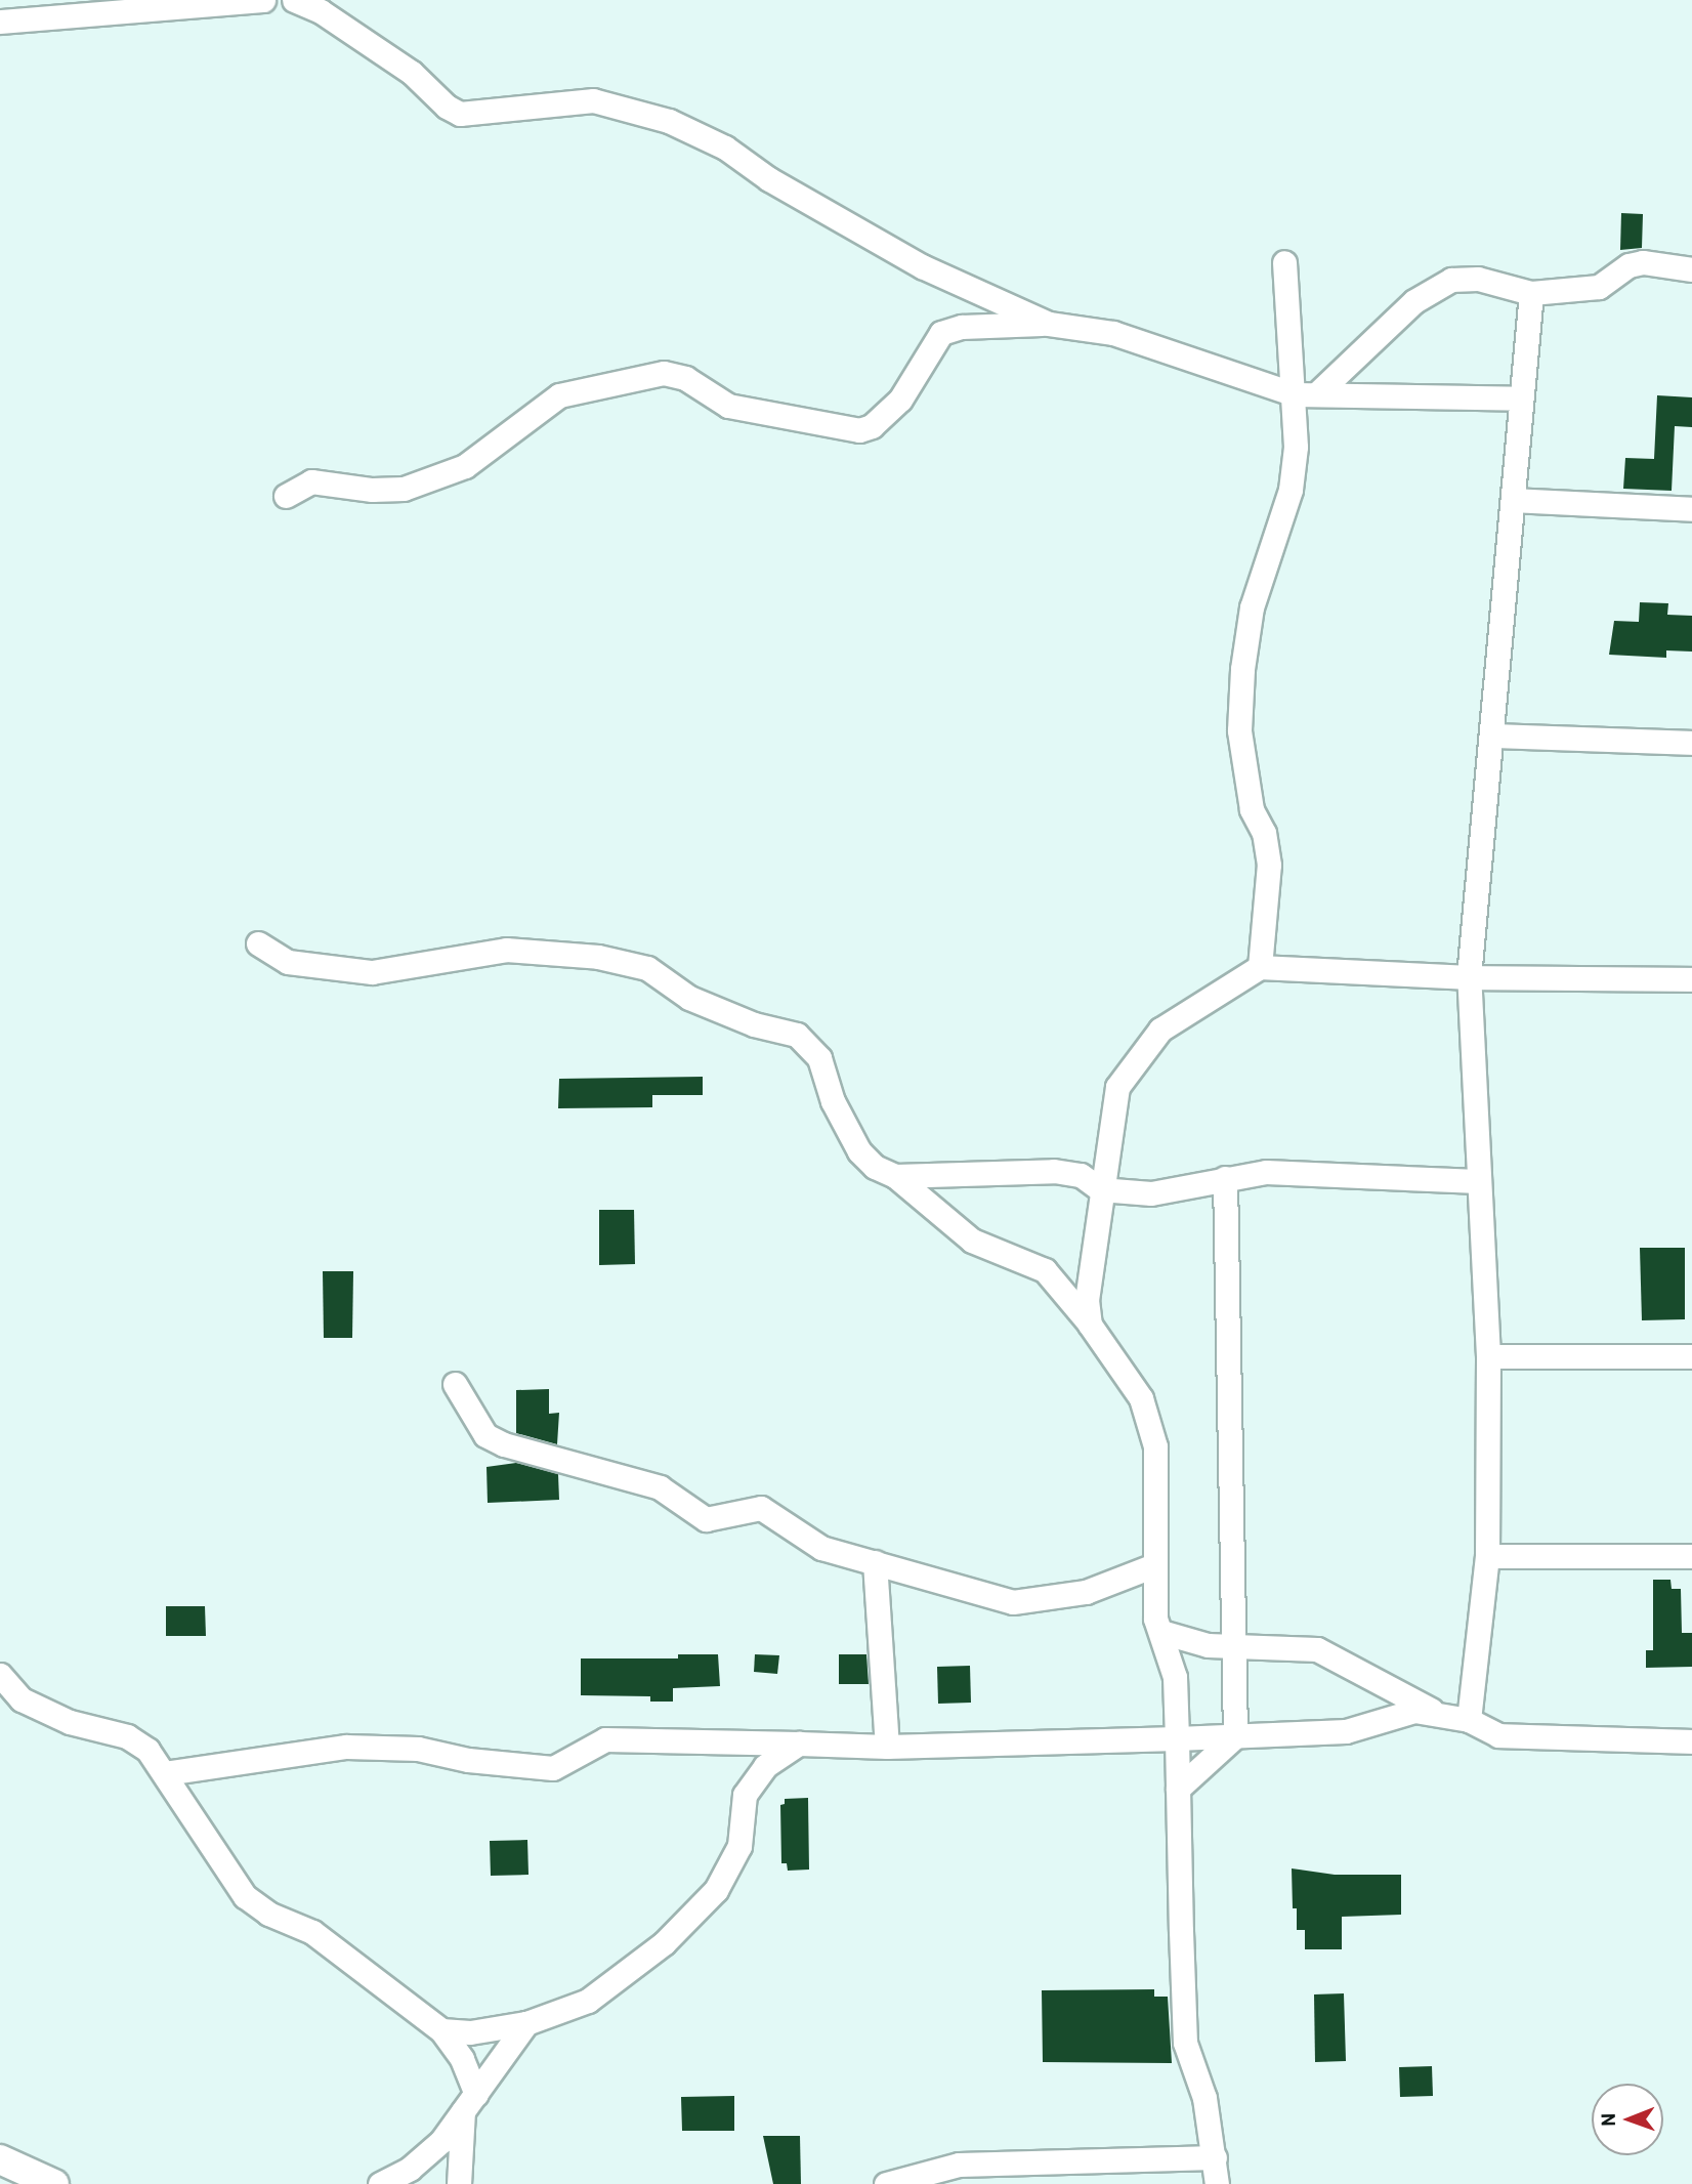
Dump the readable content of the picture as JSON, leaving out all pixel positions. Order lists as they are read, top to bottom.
{
  "north": "left"
}
